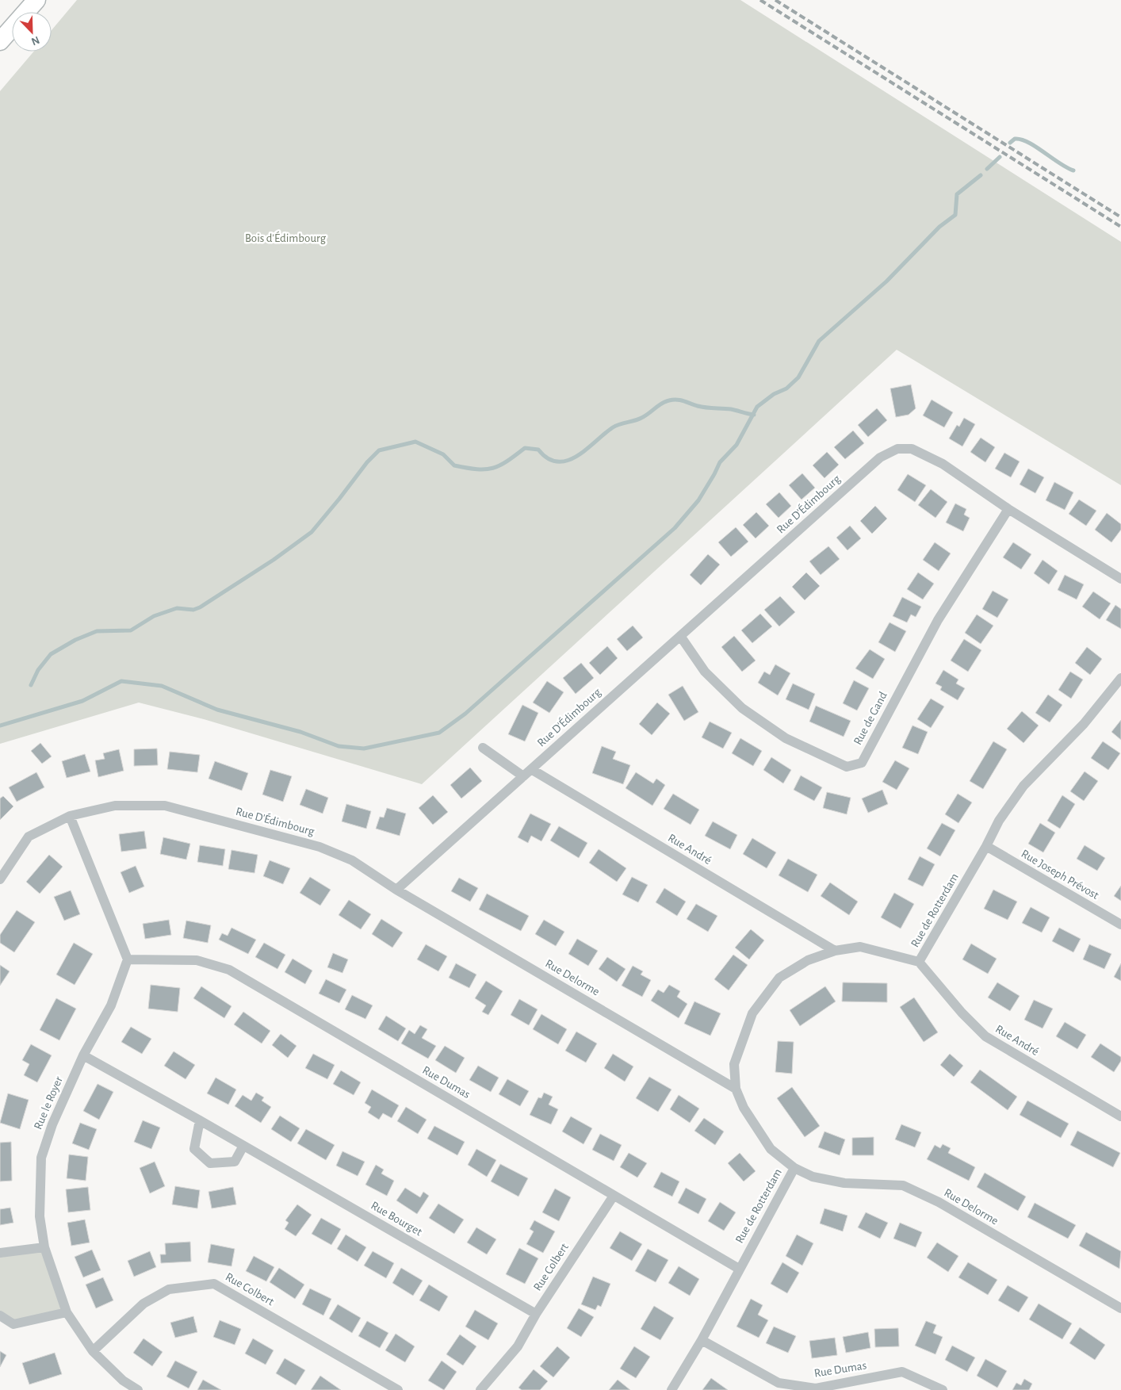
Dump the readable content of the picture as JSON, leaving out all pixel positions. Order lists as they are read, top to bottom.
{
  "streets": {
    "street": [
      "Rue D'Édimbourg",
      "Rue de Gand",
      "Rue André",
      "Rue Joseph Prévost",
      "Rue de Rotterdam",
      "Rue Delorme",
      "Rue Dumas",
      "Rue le Royer",
      "Rue Bourget",
      "Rue Colbert"
    ]
  },
  "crossings": [
    ["Rue D'Édimbourg", "Rue de Gand"],
    ["Rue D'Édimbourg", "Rue André"],
    ["Rue D'Édimbourg", "Rue Delorme"],
    ["Rue André", "Rue de Rotterdam"],
    ["Rue Joseph Prévost", "Rue de Rotterdam"],
    ["Rue de Rotterdam", "Rue Delorme"],
    ["Rue de Rotterdam", "Rue Dumas"],
    ["Rue Dumas", "Rue le Royer"],
    ["Rue Dumas", "Rue Colbert"],
    ["Rue le Royer", "Rue Bourget"],
    ["Rue le Royer", "Rue Colbert"],
    ["Rue Bourget", "Rue Colbert"]
  ],
  "parks": ["Bois d'Édimbourg"],
  "north": "bottom right"
}
